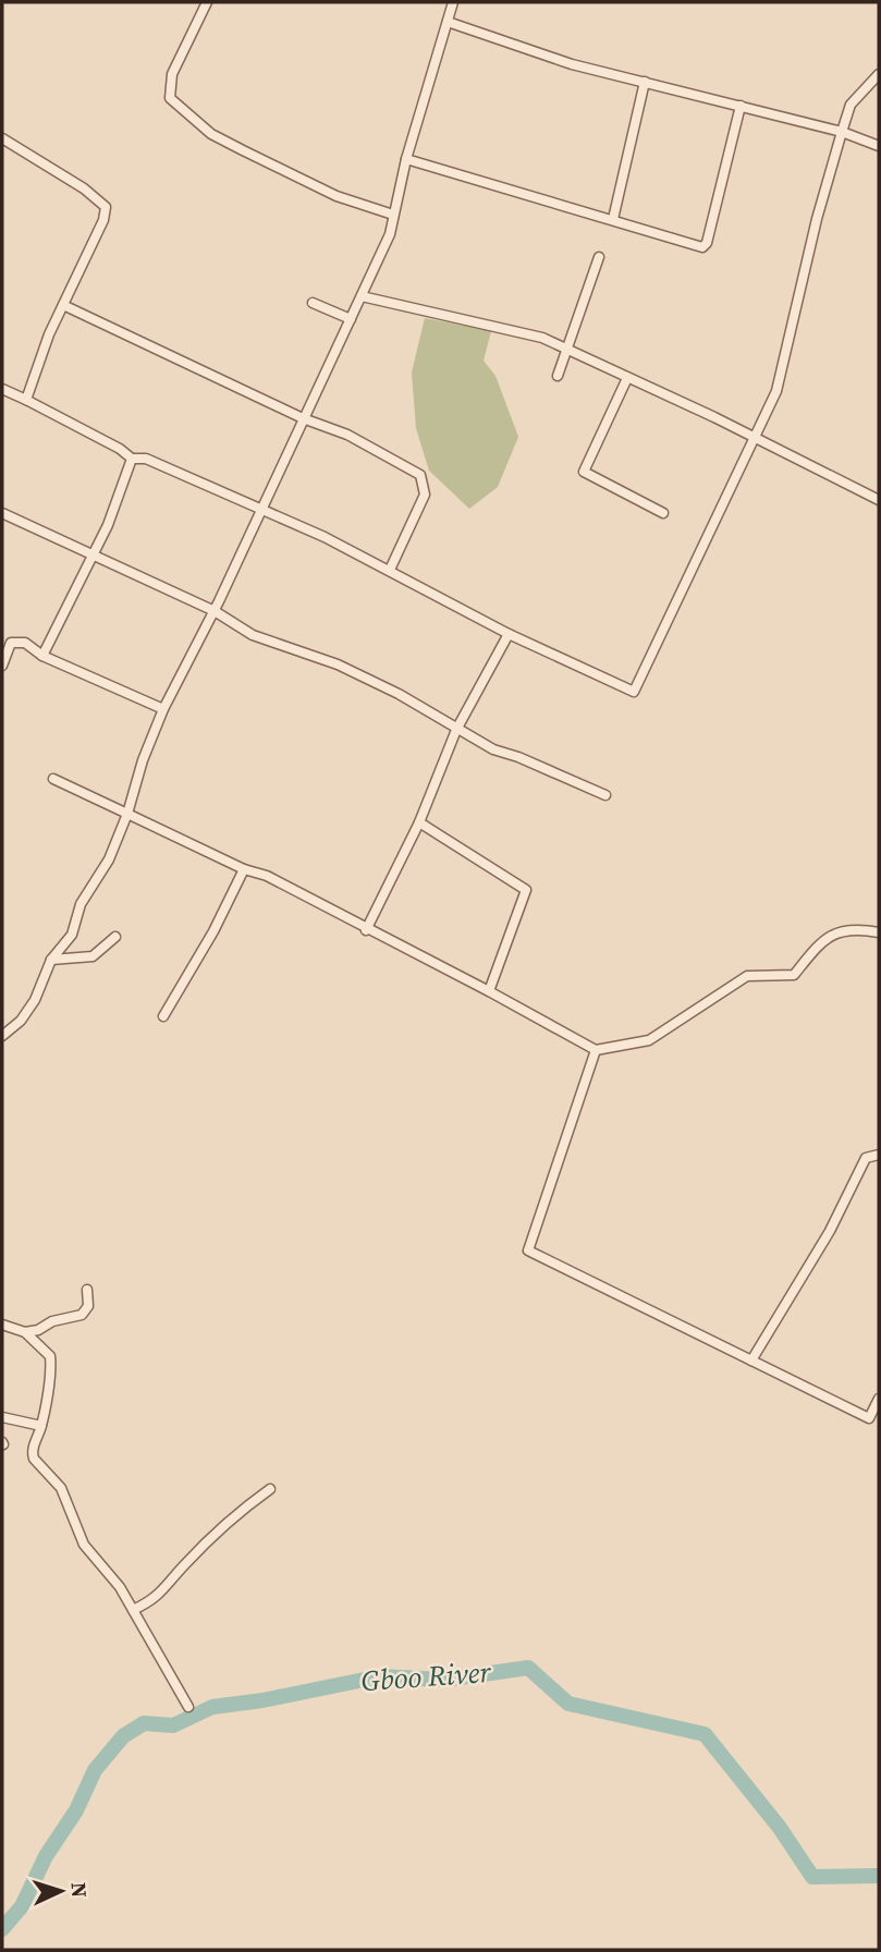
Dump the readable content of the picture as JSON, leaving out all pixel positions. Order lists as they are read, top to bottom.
{
  "water": ["Gboo River"],
  "north": "right"
}
